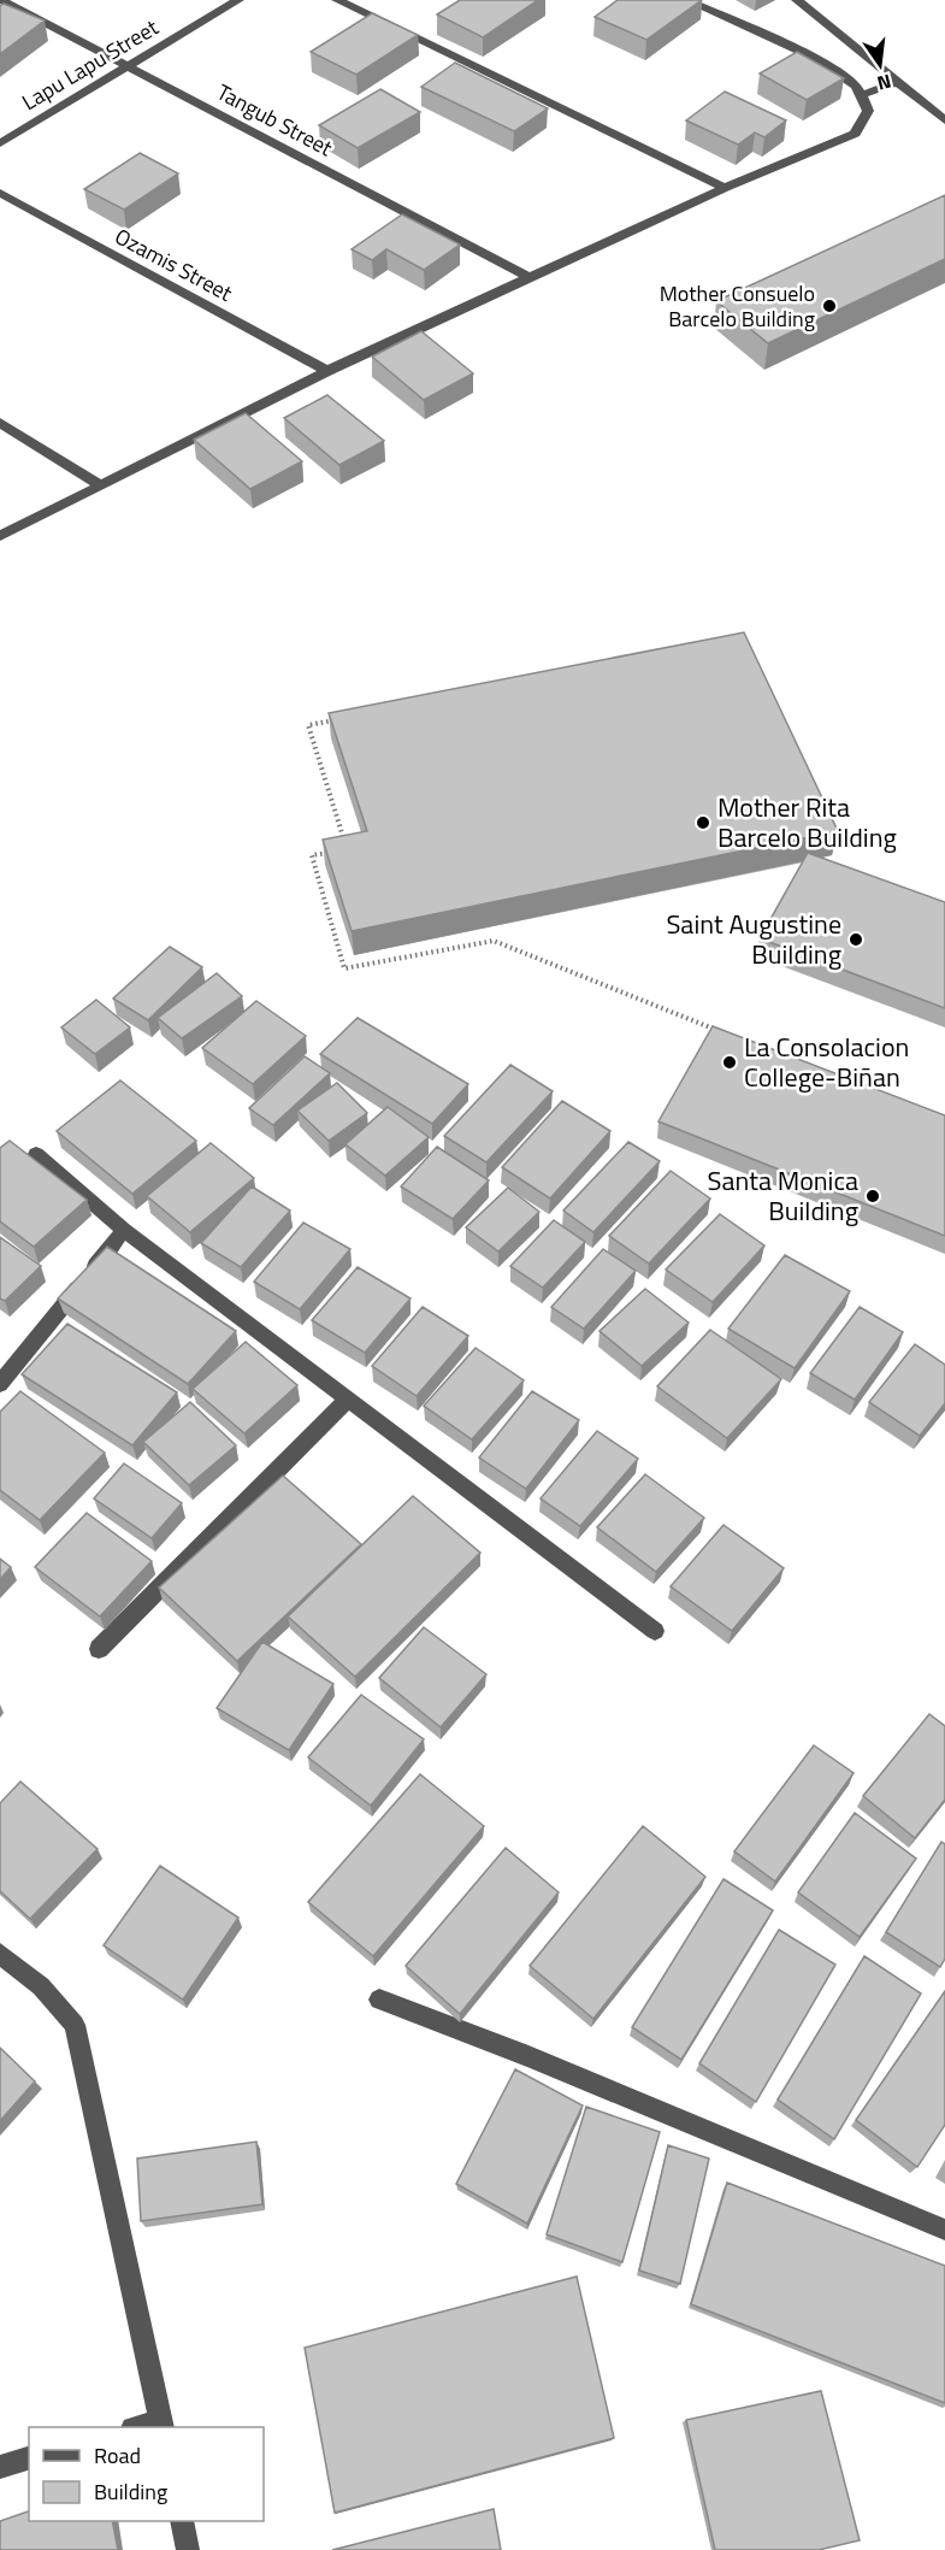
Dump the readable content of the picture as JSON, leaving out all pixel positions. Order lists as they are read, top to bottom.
{
  "streets": {
    "street": ["Lapu Lapu Street", "Tangub Street", "Ozamis Street"]
  },
  "crossings": [
    ["Lapu Lapu Street", "Tangub Street"]
  ],
  "places": [
    "Mother Consuelo Barcelo Building",
    "Mother Rita Barcelo Building",
    "Saint Augustine Building",
    "La Consolacion College-Biñan",
    "Santa Monica Building"
  ],
  "legend": ["Road", "Building"],
  "north": "bottom"
}
